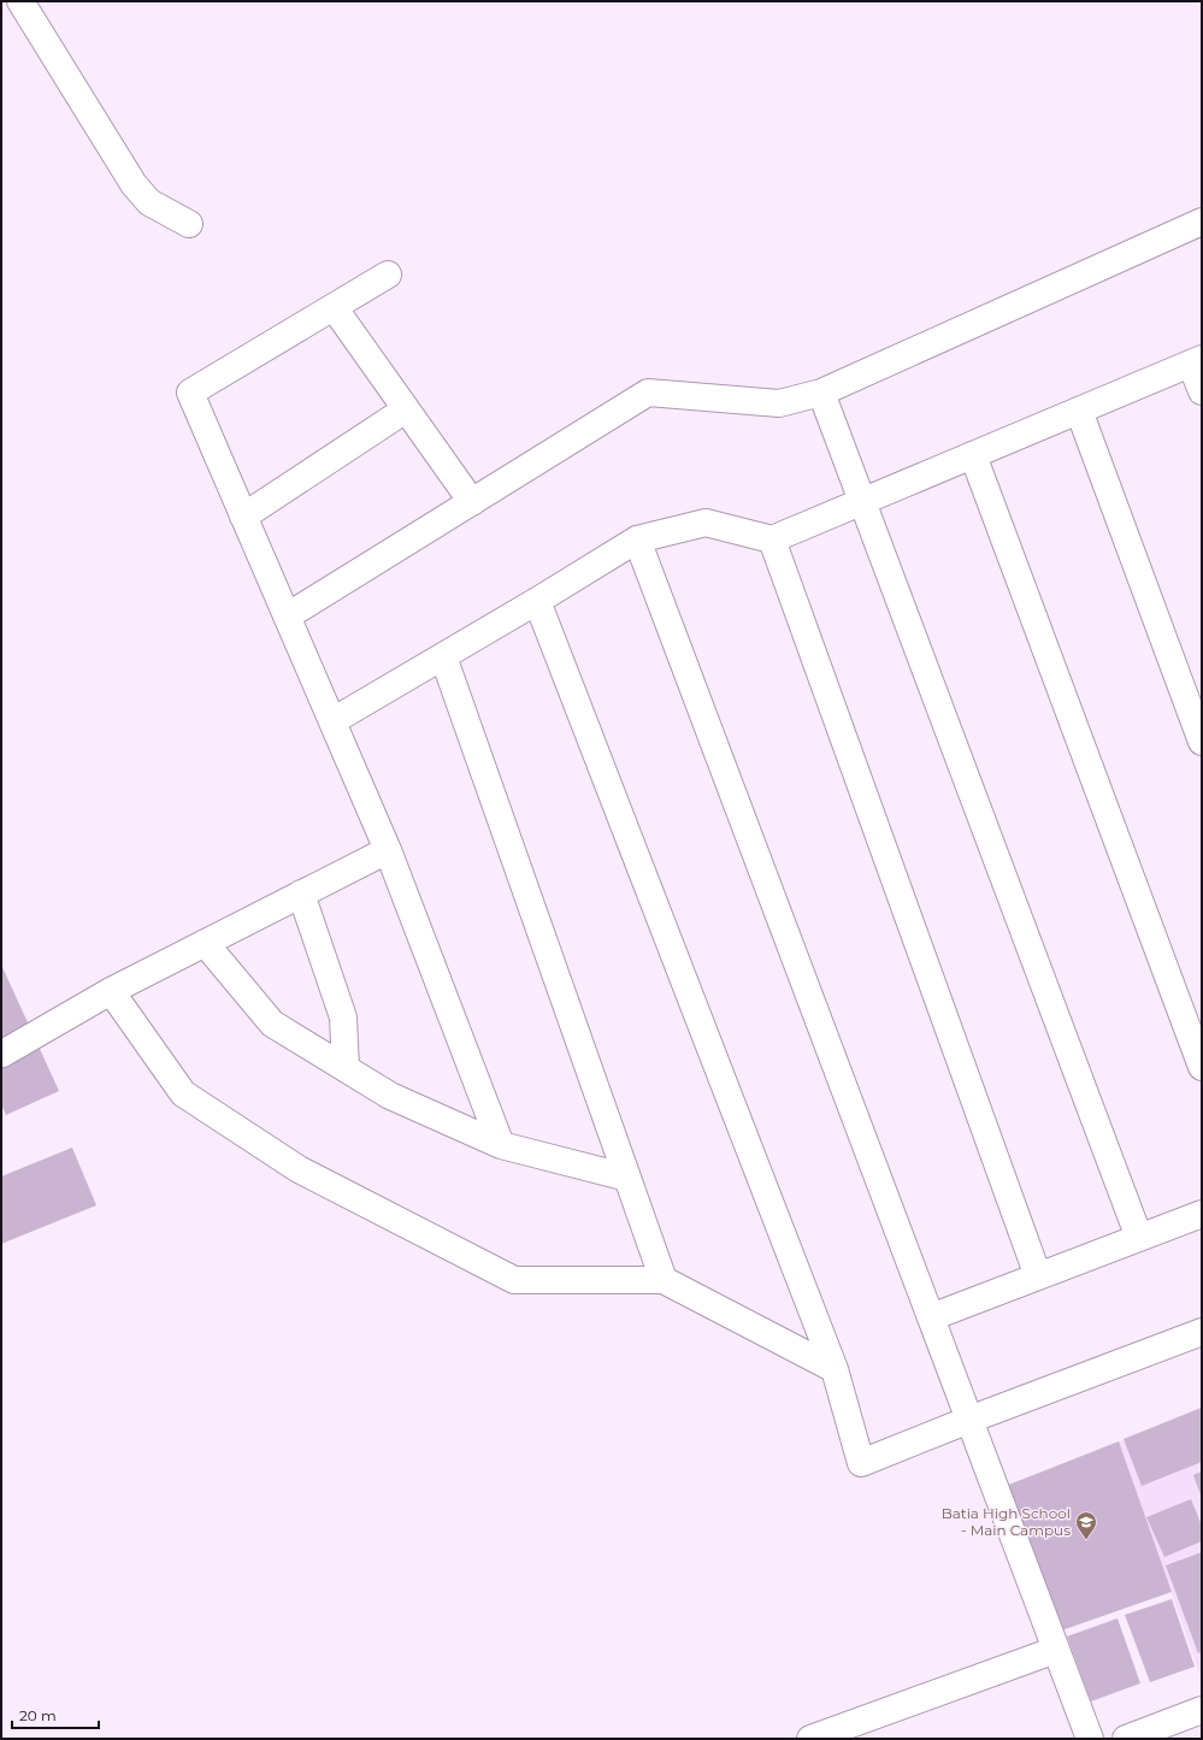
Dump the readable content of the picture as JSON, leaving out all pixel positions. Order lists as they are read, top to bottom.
{
  "places": {
    "school or university": ["Batia High School - Main Campus"]
  },
  "scale_bar": "20 m"
}
